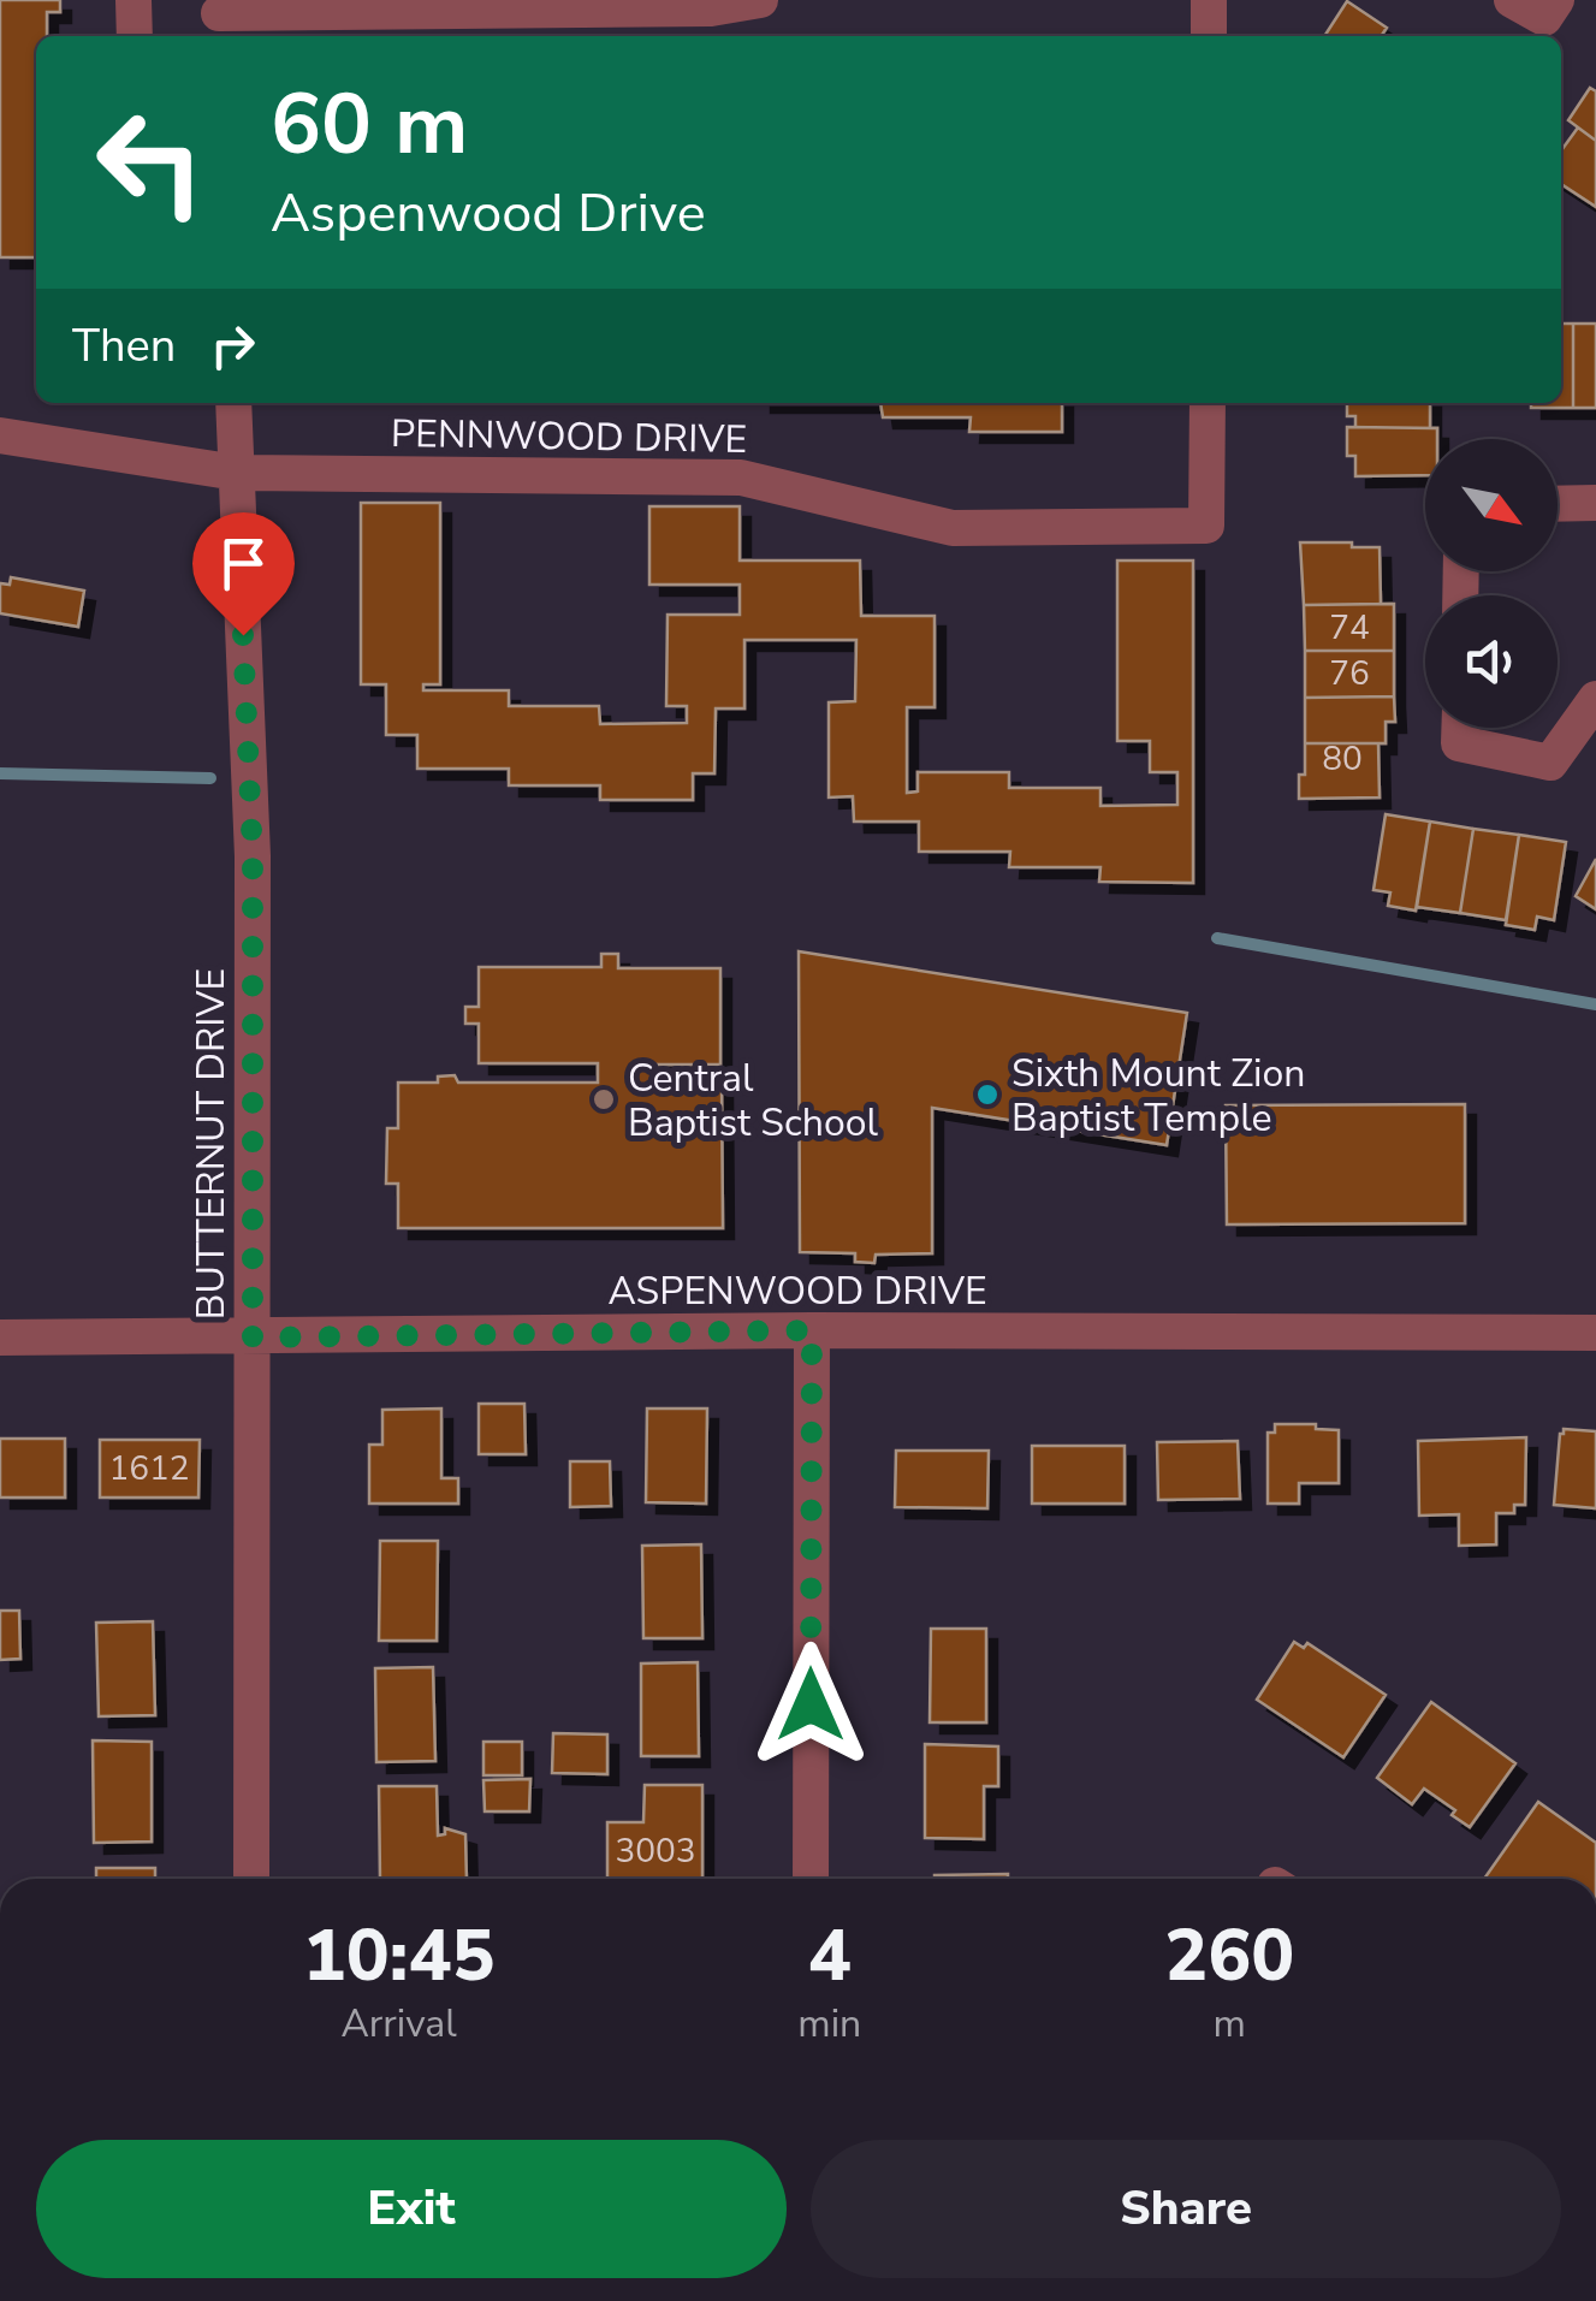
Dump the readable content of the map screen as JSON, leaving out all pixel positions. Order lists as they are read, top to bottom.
{
  "streets": {
    "street": ["PENNWOOD DRIVE", "BUTTERNUT DRIVE", "ASPENWOOD DRIVE"]
  },
  "crossings": [
    ["PENNWOOD DRIVE", "BUTTERNUT DRIVE"],
    ["BUTTERNUT DRIVE", "ASPENWOOD DRIVE"]
  ],
  "places": ["Sixth Mount Zion Baptist Temple", "Central Baptist School"],
  "house_numbers": [
    "74",
    "76",
    "80",
    "1612",
    "3003"
  ],
  "north": "bottom right",
  "page": {
    "turn": ["60 m", "Aspenwood Drive"],
    "then": "Then",
    "eta": [
      "10:45",
      "Arrival",
      "4",
      "min",
      "260",
      "m"
    ],
    "buttons": ["Exit", "Share"]
  }
}
